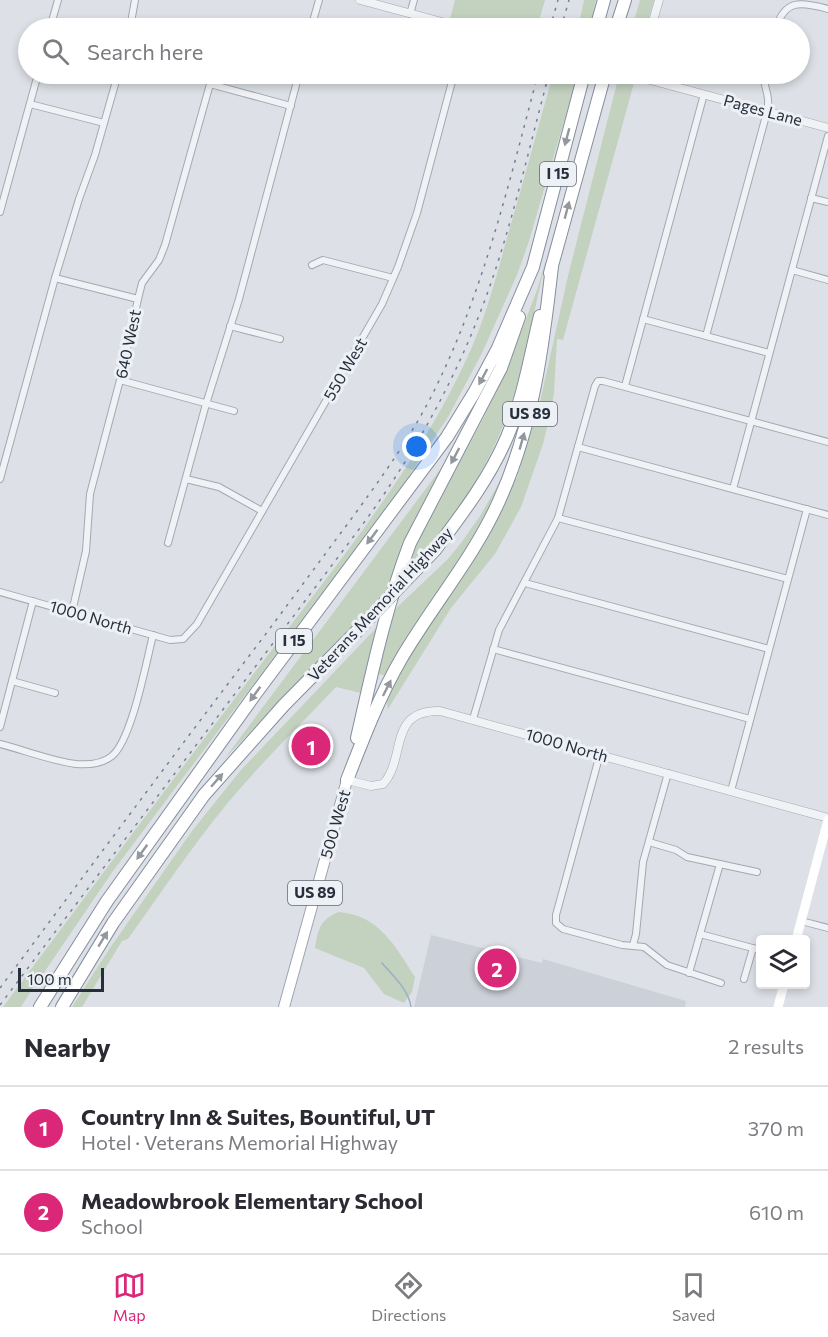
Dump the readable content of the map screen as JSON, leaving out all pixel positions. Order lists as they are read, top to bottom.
{
  "streets": {
    "highway": ["I 15", "US 89", "Veterans Memorial Highway"],
    "main road": ["500 West"],
    "street": [
      "Pages Lane",
      "640 West",
      "550 West",
      "1000 North"
    ]
  },
  "crossings": [
    ["I 15", "US 89"],
    ["640 West", "1000 North"],
    ["550 West", "1000 North"],
    ["US 89", "Veterans Memorial Highway"],
    ["US 89", "1000 North"],
    ["US 89", "500 West"],
    ["1000 North", "500 West"]
  ],
  "scale_bar": "100 m",
  "page": {
    "search": "Search here",
    "pins": ["1", "2"],
    "scale": "100 m",
    "heading": ["Nearby", "2 results"],
    "list": [
      {
        "mark": "1",
        "name": "Country Inn & Suites, Bountiful, UT",
        "note": "Hotel · Veterans Memorial Highway",
        "value": "370 m"
      },
      {
        "mark": "2",
        "name": "Meadowbrook Elementary School",
        "note": "School",
        "value": "610 m"
      }
    ],
    "nav": ["Map", "Directions", "Saved"]
  }
}
